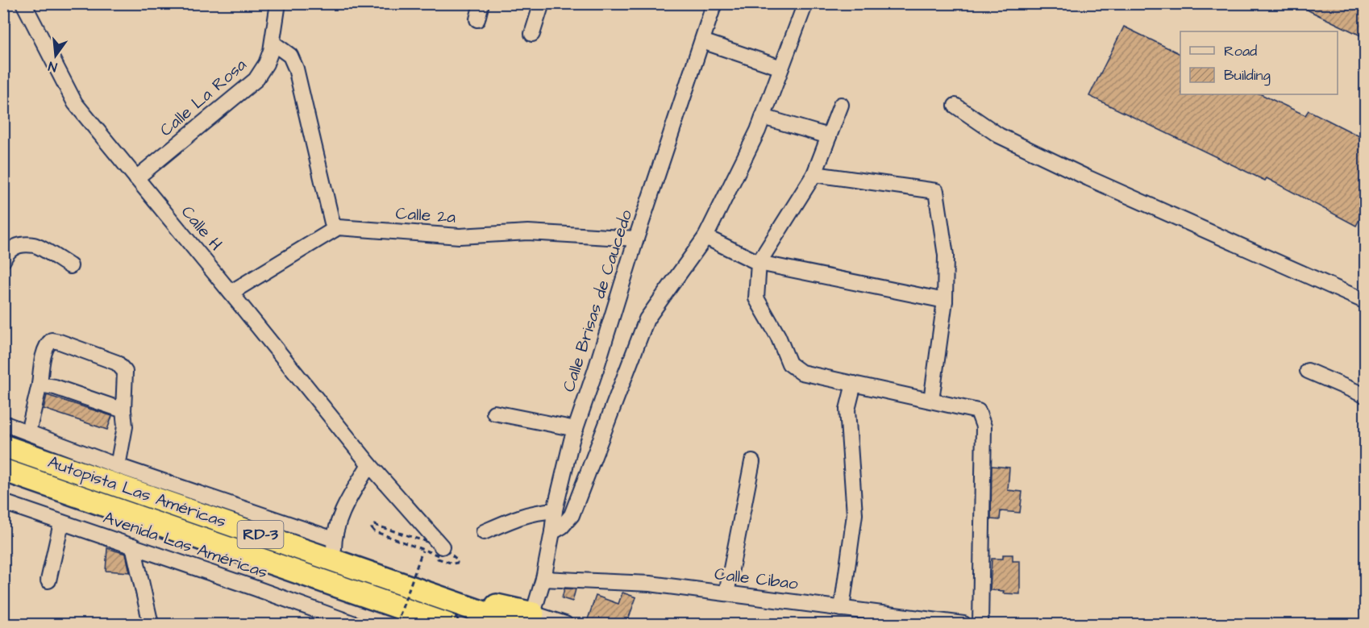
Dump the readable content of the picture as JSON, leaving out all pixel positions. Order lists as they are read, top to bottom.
{
  "streets": {
    "highway": ["Autopista Las Américas", "RD-3"],
    "street": [
      "Calle La Rosa",
      "Calle 2a",
      "Calle H",
      "Calle Brisas de Caucedo",
      "Avenida Las Américas",
      "Calle Cibao"
    ]
  },
  "crossings": [
    ["Calle La Rosa", "Calle H"],
    ["Calle 2a", "Calle H"],
    ["Calle 2a", "Calle Brisas de Caucedo"],
    ["Calle Brisas de Caucedo", "Autopista Las Américas"],
    ["Calle Brisas de Caucedo", "Calle Cibao"]
  ],
  "legend": ["Road", "Building"],
  "north": "bottom"
}
